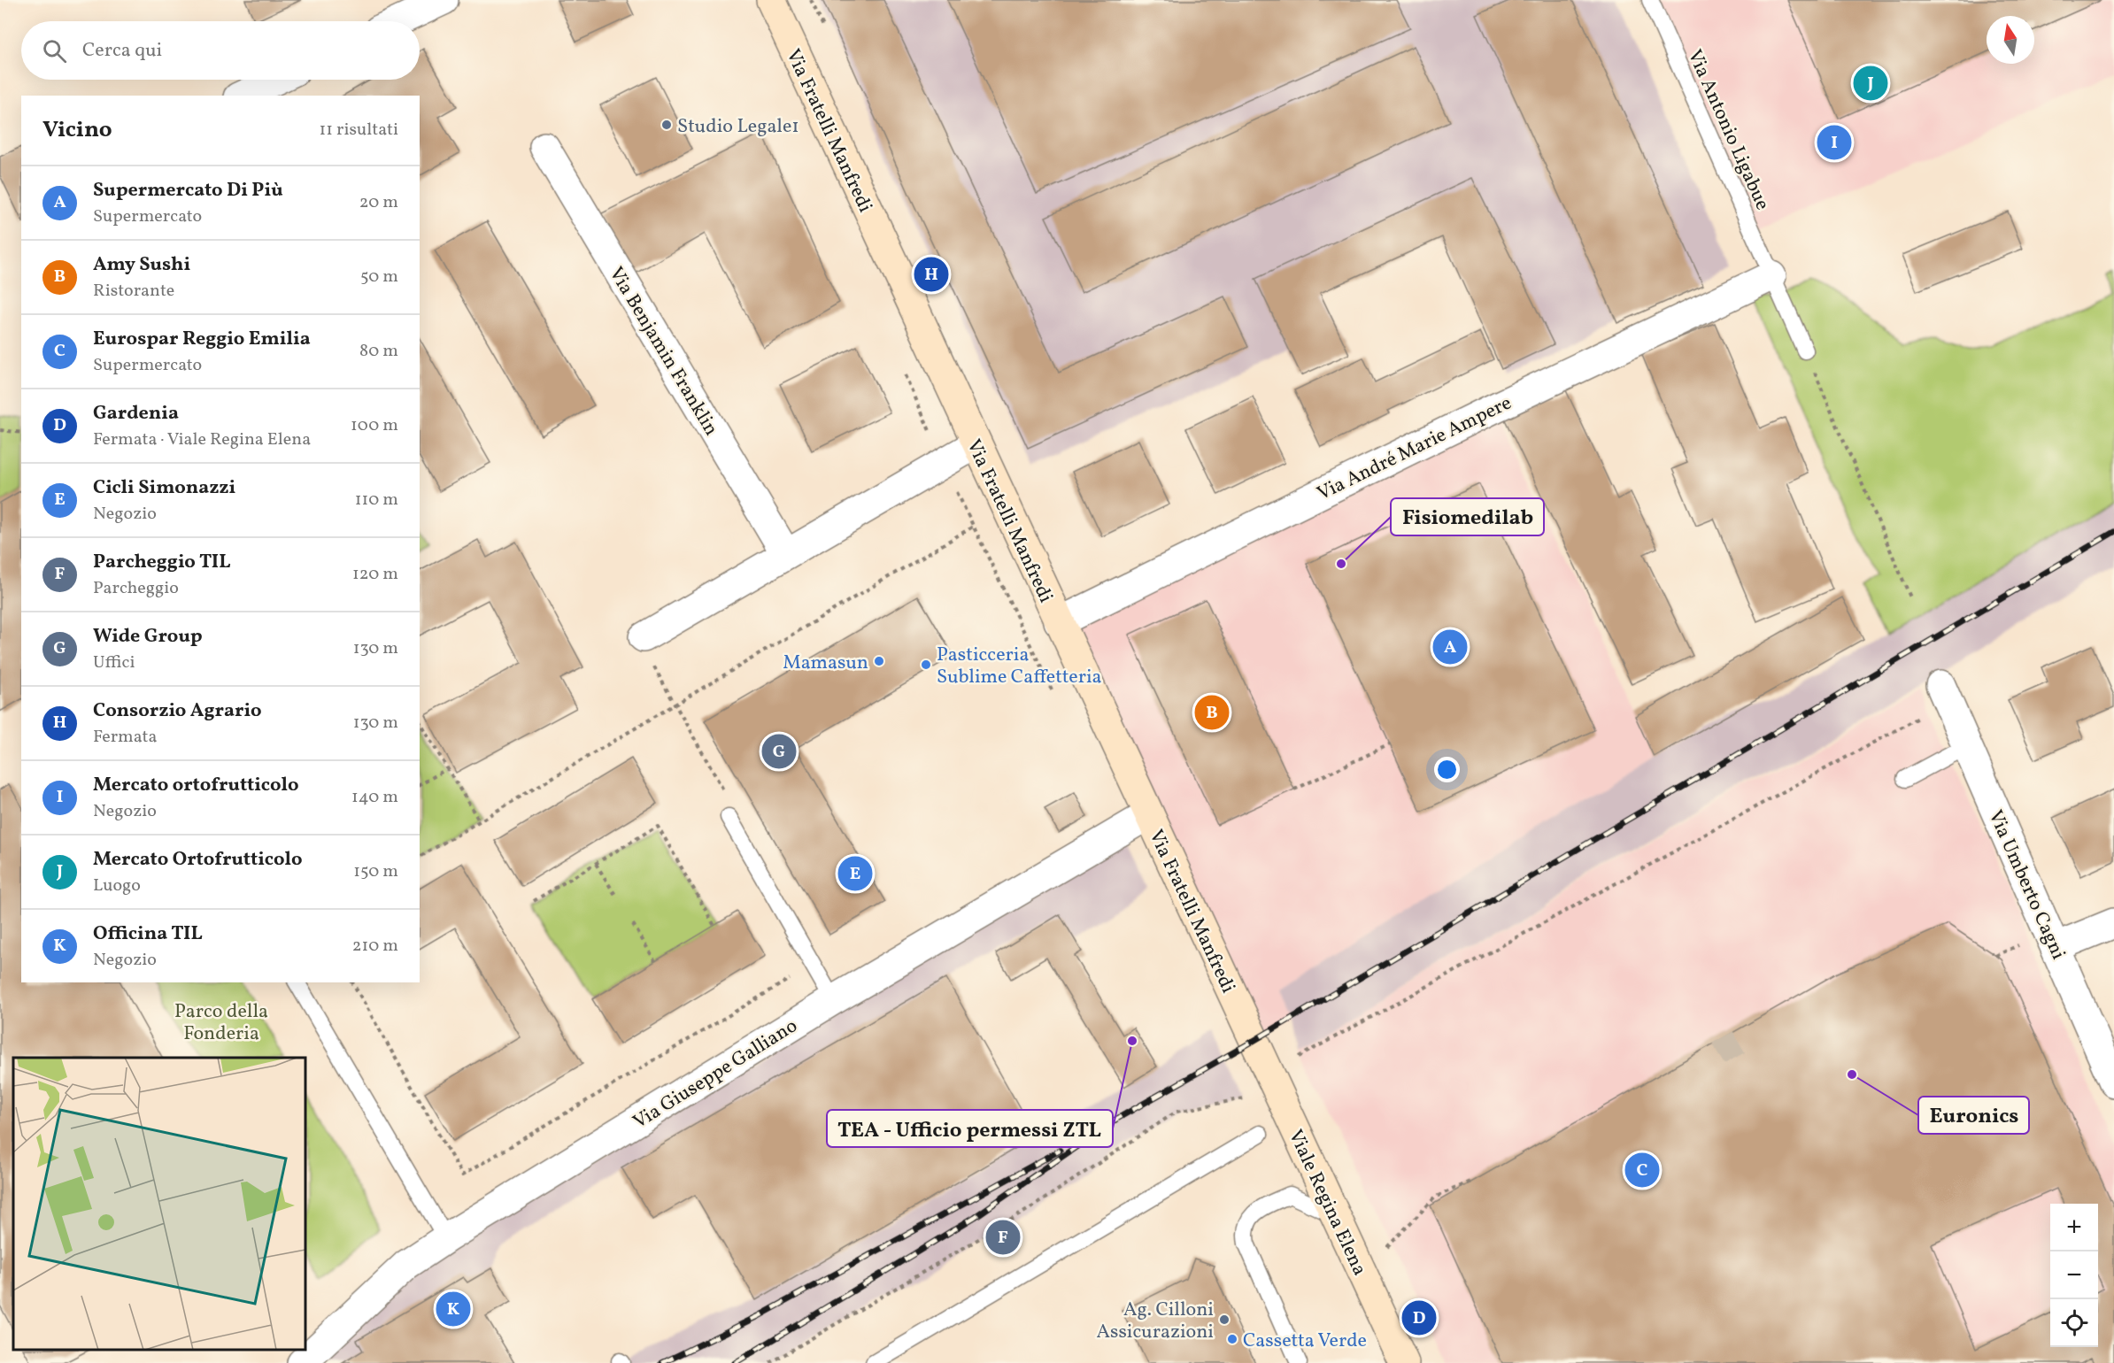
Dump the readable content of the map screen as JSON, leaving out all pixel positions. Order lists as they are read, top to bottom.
{
  "streets": {
    "main road": ["Via Fratelli Manfredi", "Viale Regina Elena"],
    "street": [
      "Via Benjamin Franklin",
      "Via André Marie Ampere",
      "Via Umberto Cagni",
      "Via Giuseppe Galliano"
    ],
    "lane": ["Via Antonio Ligabue"]
  },
  "crossings": [
    ["Via Antonio Ligabue", "Via André Marie Ampere"],
    ["Via Fratelli Manfredi", "Via André Marie Ampere"],
    ["Via Fratelli Manfredi", "Via Giuseppe Galliano"],
    ["Via Fratelli Manfredi", "Viale Regina Elena"]
  ],
  "parks": ["Parco della Fonderia"],
  "places": [
    "Studio Legale1",
    "Fisiomedilab",
    "Mamasun",
    "Pasticceria Sublime Caffetteria",
    "TEA - Ufficio permessi ZTL",
    "Euronics",
    "Ag. Cilloni Assicurazioni",
    "Cassetta Verde"
  ],
  "north": "top",
  "page": {
    "search": "Cerca qui",
    "pins": [
      "J",
      "I",
      "H",
      "A",
      "B",
      "G",
      "E",
      "C",
      "F",
      "K",
      "D"
    ],
    "heading": ["Vicino", "11 risultati"],
    "list": [
      {
        "mark": "A",
        "name": "Supermercato Di Più",
        "note": "Supermercato",
        "value": "20 m"
      },
      {
        "mark": "B",
        "name": "Amy Sushi",
        "note": "Ristorante",
        "value": "50 m"
      },
      {
        "mark": "C",
        "name": "Eurospar Reggio Emilia",
        "note": "Supermercato",
        "value": "80 m"
      },
      {
        "mark": "D",
        "name": "Gardenia",
        "note": "Fermata · Viale Regina Elena",
        "value": "100 m"
      },
      {
        "mark": "E",
        "name": "Cicli Simonazzi",
        "note": "Negozio",
        "value": "110 m"
      },
      {
        "mark": "F",
        "name": "Parcheggio TIL",
        "note": "Parcheggio",
        "value": "120 m"
      },
      {
        "mark": "G",
        "name": "Wide Group",
        "note": "Uffici",
        "value": "130 m"
      },
      {
        "mark": "H",
        "name": "Consorzio Agrario",
        "note": "Fermata",
        "value": "130 m"
      },
      {
        "mark": "I",
        "name": "Mercato ortofrutticolo",
        "note": "Negozio",
        "value": "140 m"
      },
      {
        "mark": "J",
        "name": "Mercato Ortofrutticolo",
        "note": "Luogo",
        "value": "150 m"
      },
      {
        "mark": "K",
        "name": "Officina TIL",
        "note": "Negozio",
        "value": "210 m"
      }
    ],
    "map_buttons": ["+", "−"]
  }
}
